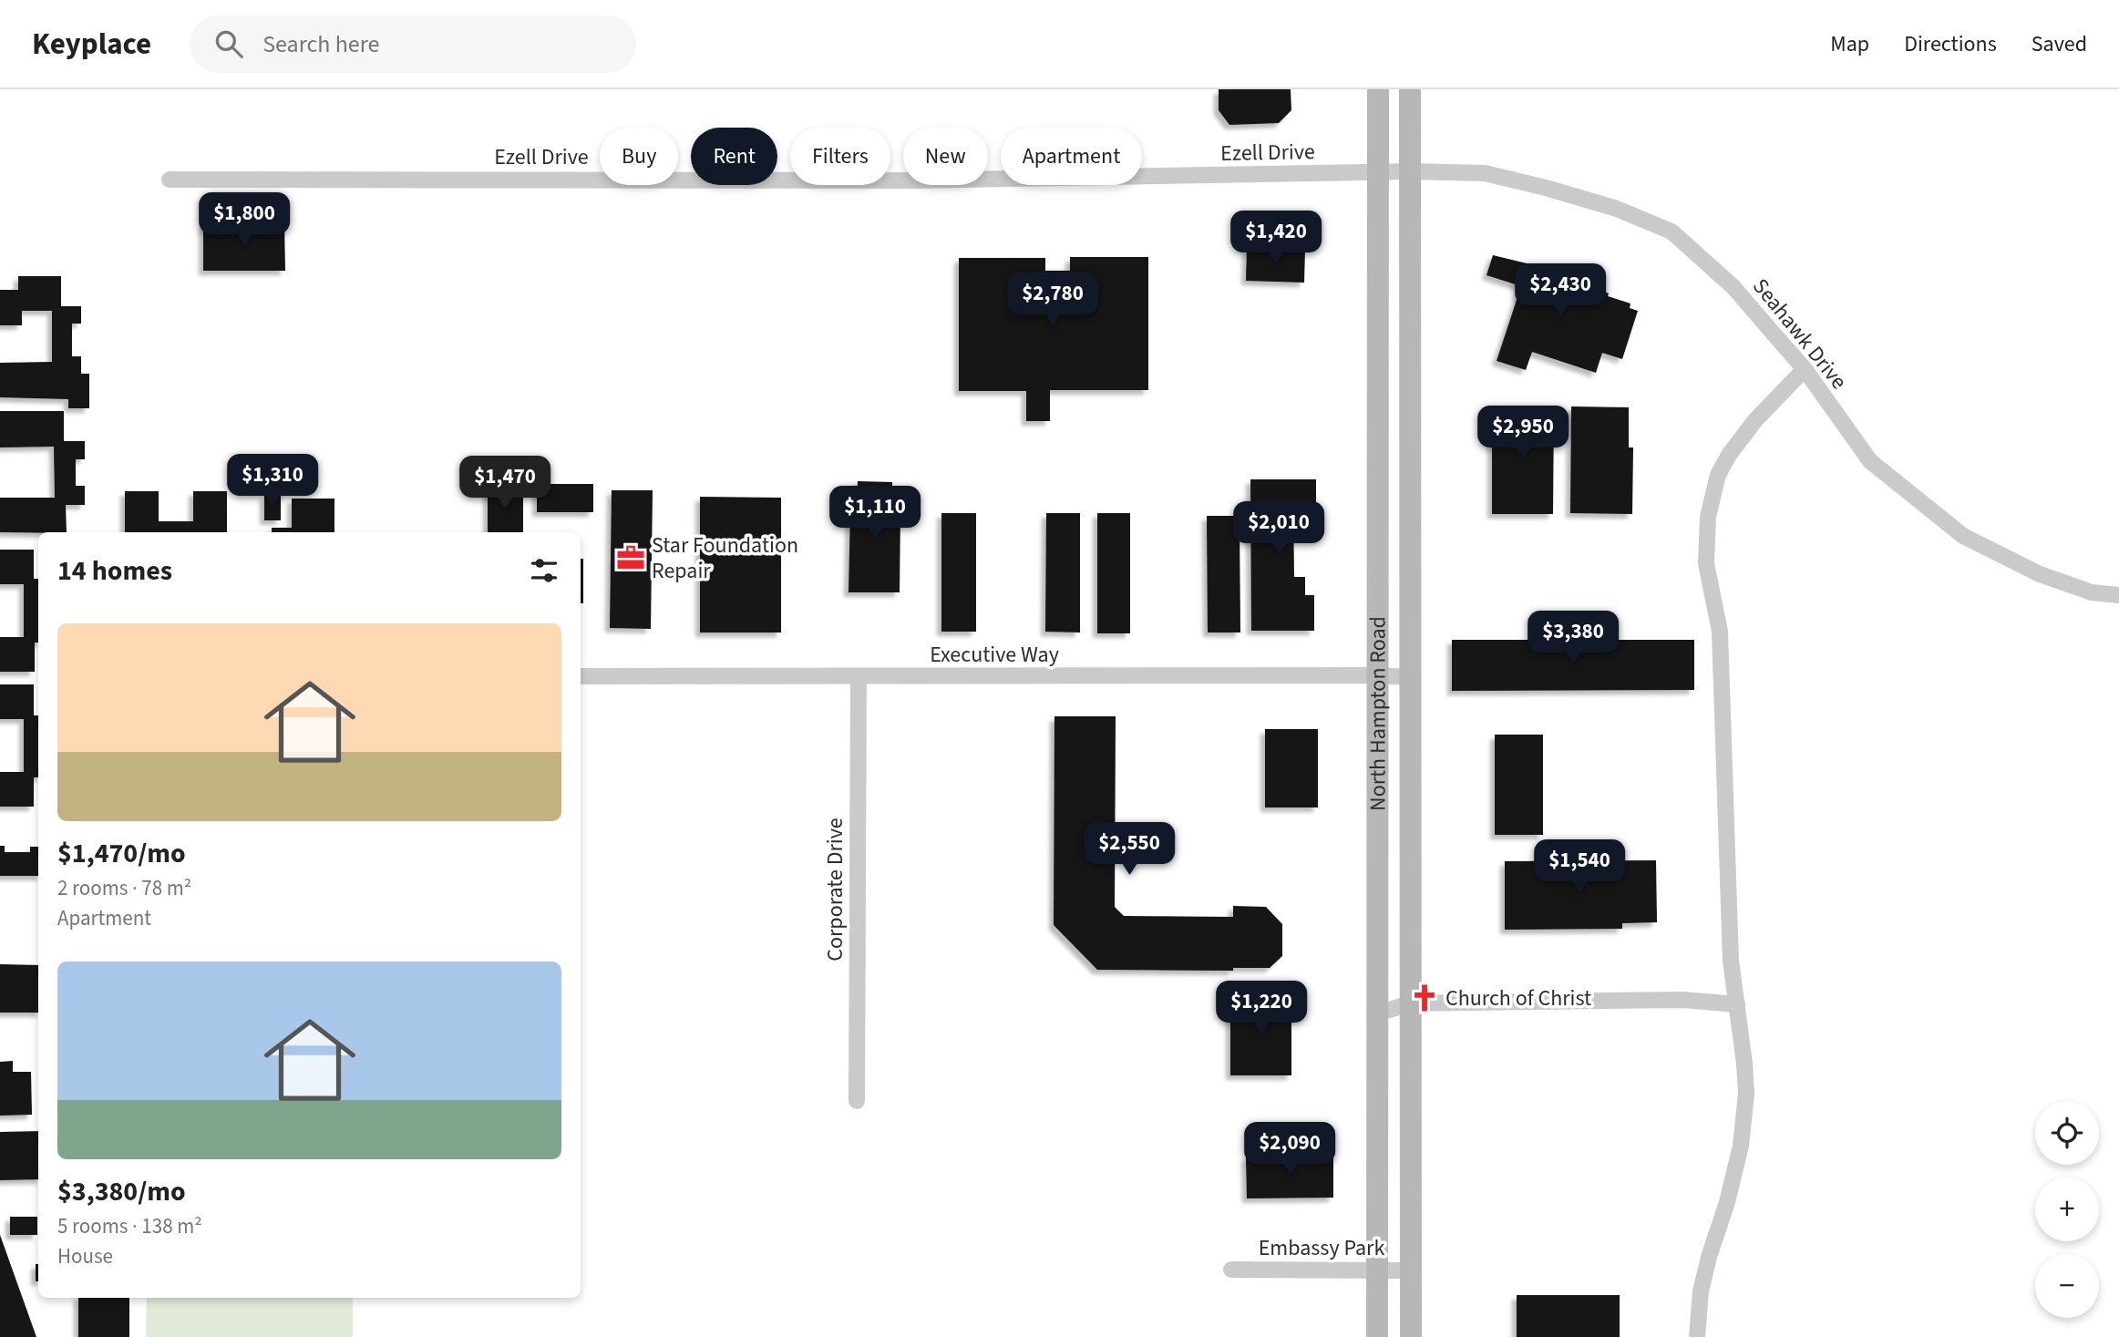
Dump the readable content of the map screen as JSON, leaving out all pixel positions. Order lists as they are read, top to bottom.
{
  "streets": {
    "main road": ["North Hampton Road"],
    "street": [
      "Ezell Drive",
      "Seahawk Drive",
      "Executive Way",
      "Corporate Drive",
      "Embassy Park"
    ]
  },
  "crossings": [
    ["Ezell Drive", "Seahawk Drive"],
    ["Ezell Drive", "North Hampton Road"],
    ["Seahawk Drive", "North Hampton Road"],
    ["Executive Way", "North Hampton Road"],
    ["Executive Way", "Corporate Drive"],
    ["North Hampton Road", "Embassy Park"]
  ],
  "places": {
    "office": ["Star Foundation Repair"],
    "church": ["Church of Christ"]
  },
  "page": {
    "header": "Keyplace",
    "search": "Search here",
    "nav": ["Map", "Directions", "Saved"],
    "chip": [
      "Buy",
      "Rent",
      "Filters",
      "New",
      "Apartment"
    ],
    "price": [
      "$1,800",
      "$1,420",
      "$2,430",
      "$2,780",
      "$2,950",
      "$1,310",
      "$1,470",
      "$1,110",
      "$2,010",
      "$3,380",
      "$2,550",
      "$1,540",
      "$1,220",
      "$2,090"
    ],
    "heading": "14 homes",
    "list": [
      {
        "name": "$1,470/mo",
        "note": "2 rooms · 78 m² · Apartment"
      },
      {
        "name": "$3,380/mo",
        "note": "5 rooms · 138 m² · House"
      }
    ],
    "map_buttons": ["+", "−"]
  }
}
